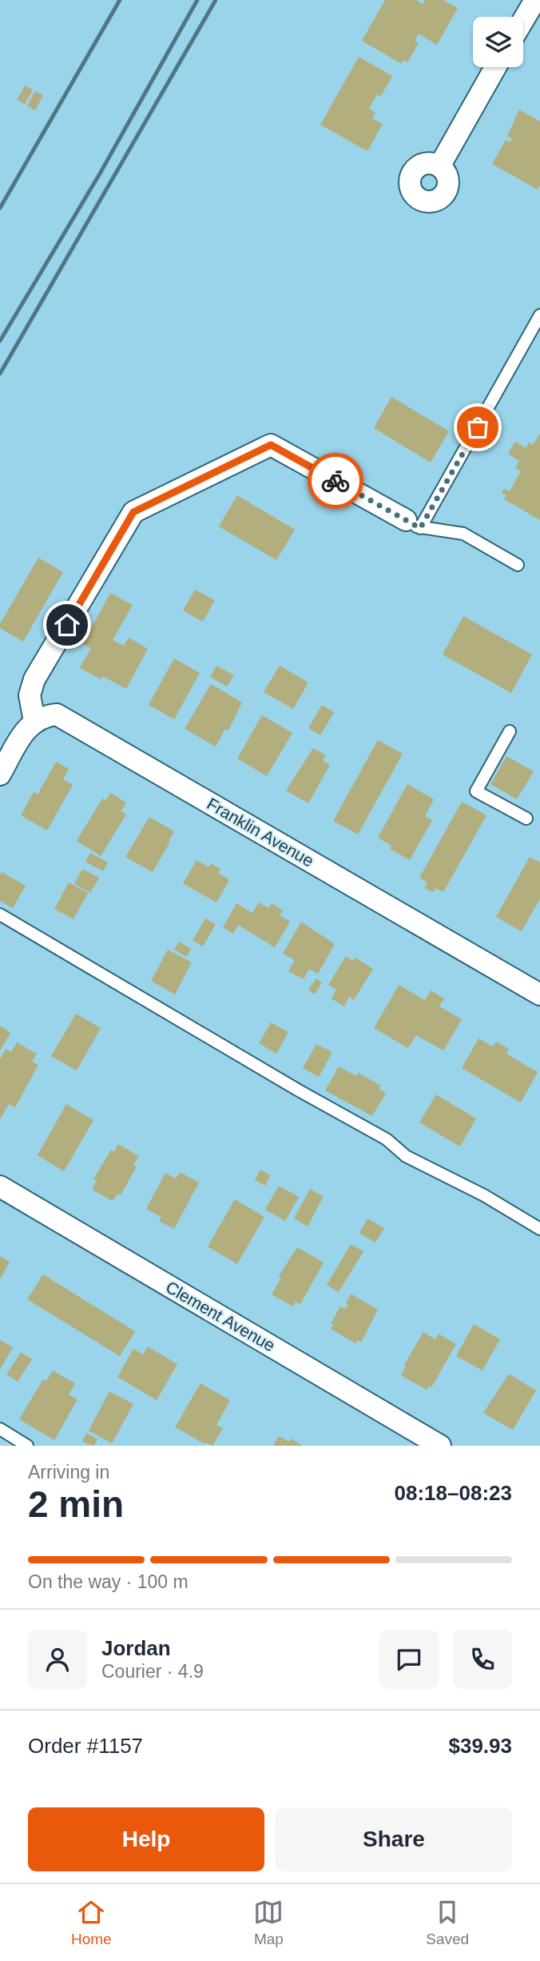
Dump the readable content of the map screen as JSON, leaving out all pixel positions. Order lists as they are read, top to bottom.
{
  "streets": {
    "street": ["Franklin Avenue", "Clement Avenue"]
  },
  "page": {
    "heading": ["2 min", "Arriving in", "08:18–08:23"],
    "panel": [
      "Jordan",
      "Courier · 4.9",
      "Order #1157",
      "$39.93"
    ],
    "bar": "On the way · 100 m",
    "buttons": ["Help", "Share"],
    "tabs": ["Home", "Map", "Saved"]
  }
}
